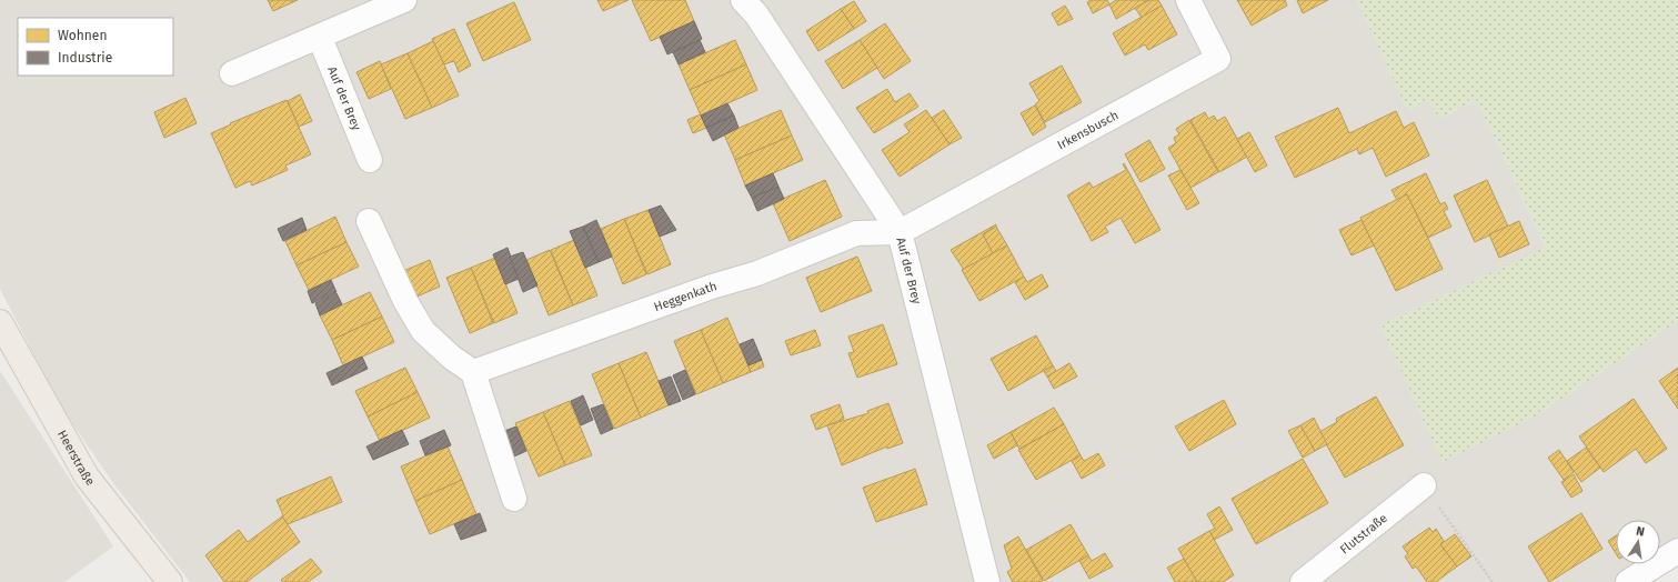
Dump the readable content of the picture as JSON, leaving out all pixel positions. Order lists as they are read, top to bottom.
{
  "streets": {
    "main road": ["Heerstraße"],
    "street": [
      "Auf der Brey",
      "Irkensbusch",
      "Heggenkath",
      "Flutstraße"
    ]
  },
  "crossings": [
    ["Auf der Brey", "Irkensbusch"],
    ["Auf der Brey", "Heggenkath"],
    ["Irkensbusch", "Heggenkath"]
  ],
  "legend": ["Wohnen", "Industrie"],
  "north": "top"
}
